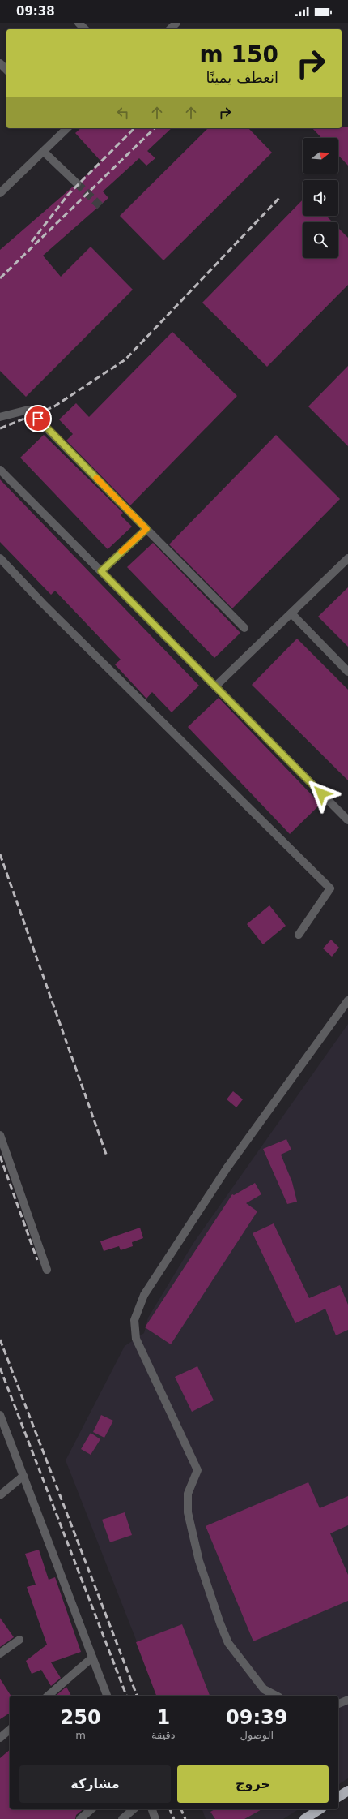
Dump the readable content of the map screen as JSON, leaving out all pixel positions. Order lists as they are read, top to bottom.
{
  "north": "right",
  "page": {
    "status": "09:38",
    "turn": ["150 m", "انعطف يمينًا"],
    "eta": [
      "09:39",
      "الوصول",
      "1",
      "دقيقة",
      "250",
      "m"
    ],
    "buttons": ["خروج", "مشاركة"]
  }
}
